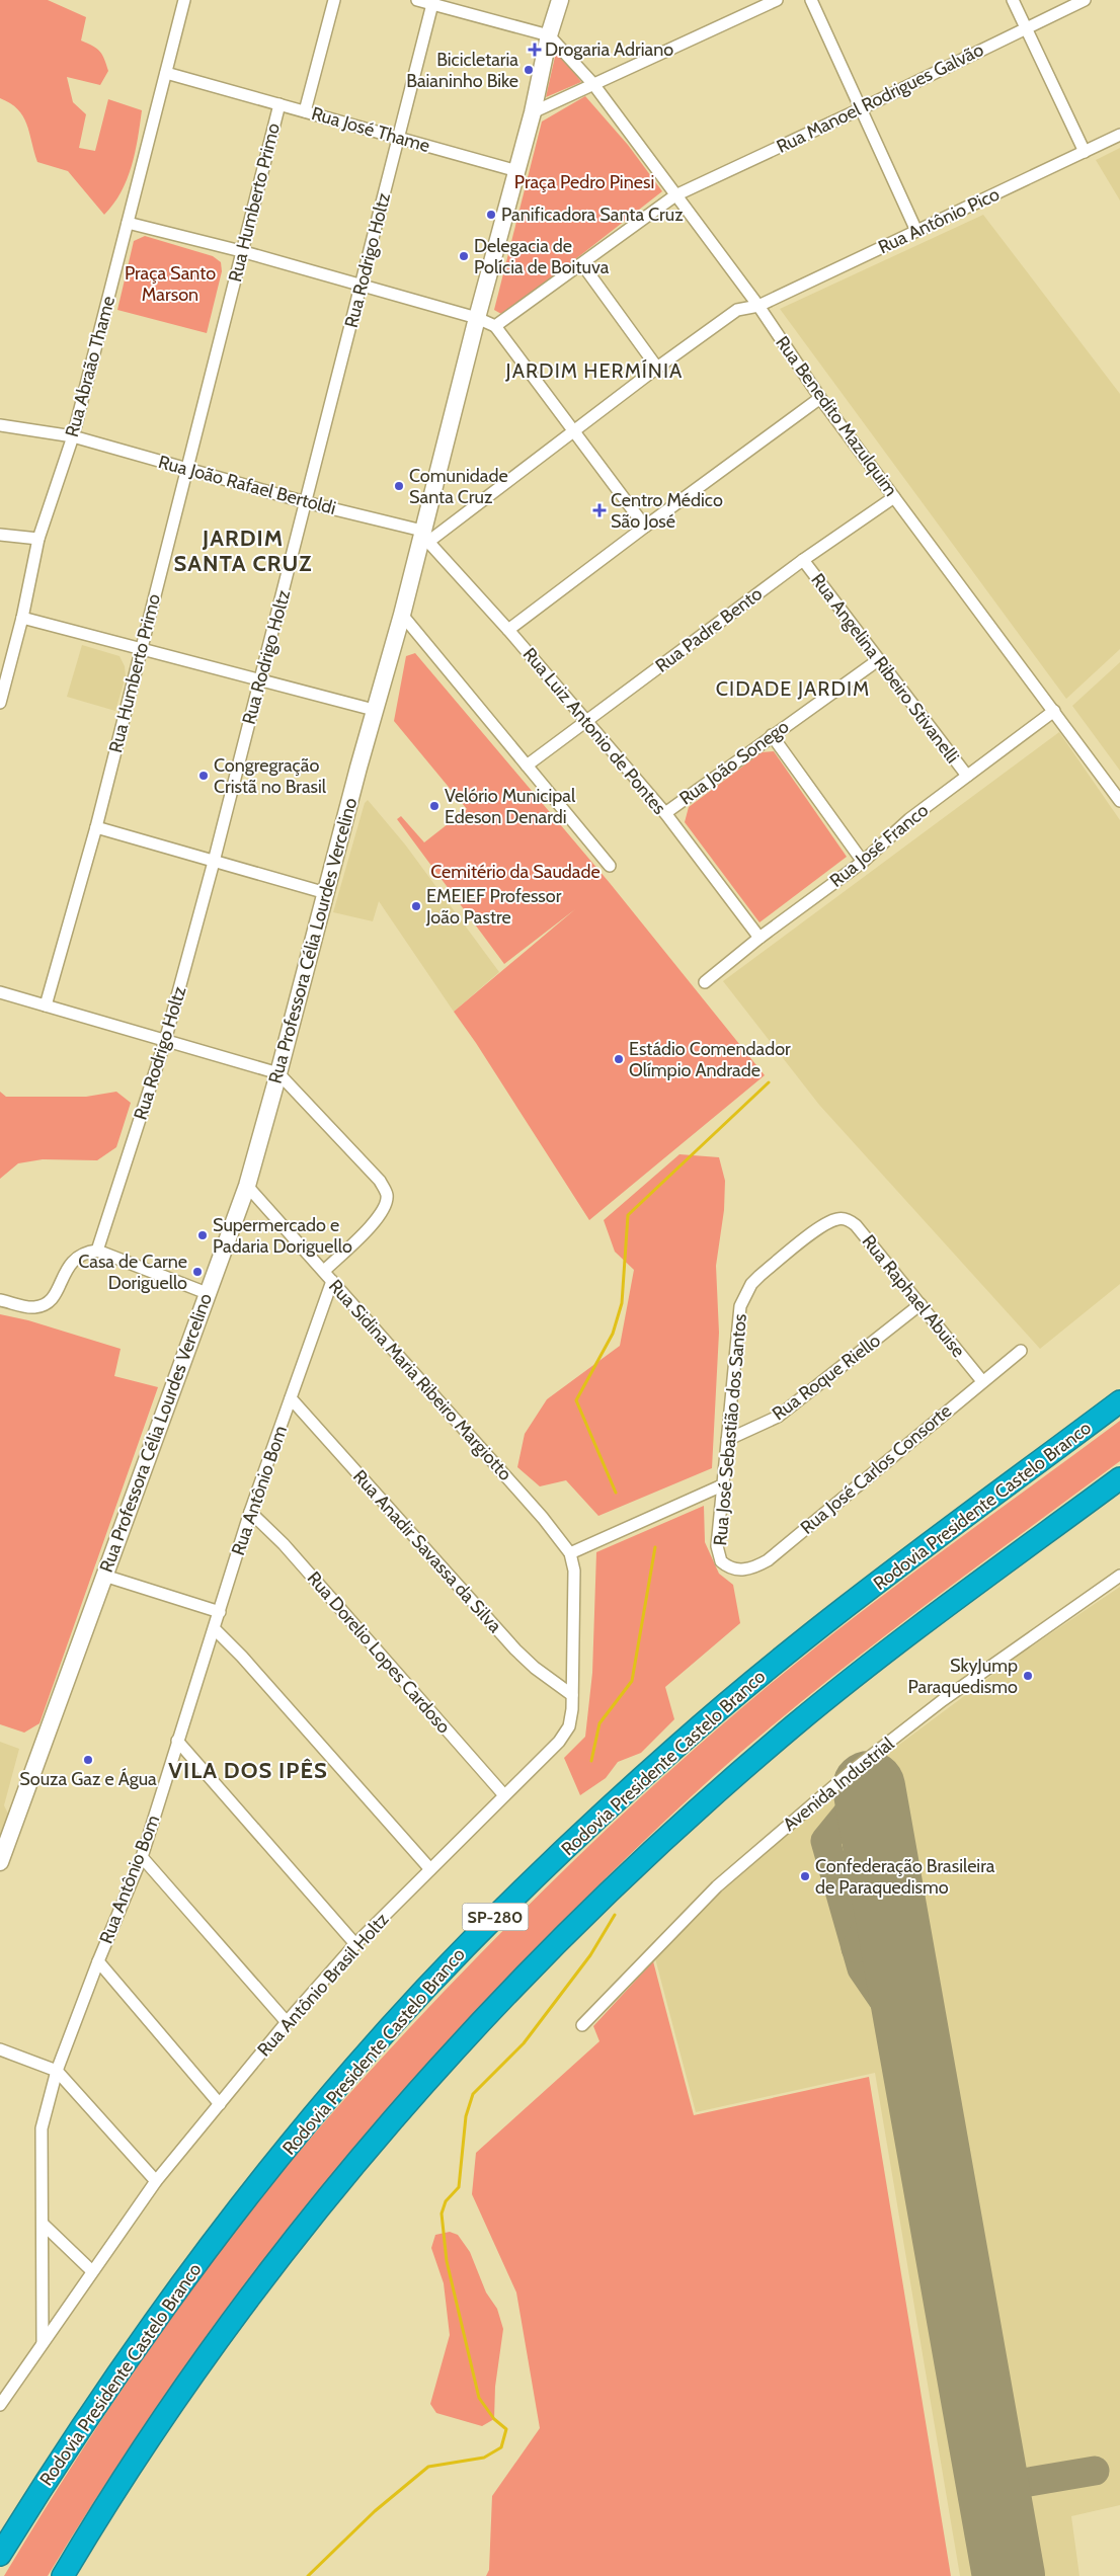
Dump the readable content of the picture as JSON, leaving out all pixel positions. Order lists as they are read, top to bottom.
{
  "streets": {
    "highway": ["Rodovia Presidente Castelo Branco", "SP-280"],
    "main road": ["Rua Professora Célia Lourdes Vercelino"],
    "street": [
      "Rua Manoel Rodrigues Galvão",
      "Rua José Thame",
      "Rua Humberto Primo",
      "Rua Antônio Pico",
      "Rua Rodrigo Holtz",
      "Rua Abraão Thame",
      "Rua Benedito Mazulquim",
      "Rua João Rafael Bertoldi",
      "Rua Padre Bento",
      "Rua Angelina Ribeiro Stivanelli",
      "Rua Luiz Antonio de Pontes",
      "Rua João Sonego",
      "Rua José Franco",
      "Rua Raphael Abuise",
      "Rua Roque Riello",
      "Rua Sidina Maria Ribeiro Margiotto",
      "Rua José Sebastião dos Santos",
      "Rua José Carlos Consorte",
      "Rua Antônio Bom",
      "Rua Anadir Savassa da Silva",
      "Rua Dorelio Lopes Cardoso",
      "Avenida Industrial",
      "Rua Antônio Brasil Holtz"
    ]
  },
  "crossings": [
    ["Rua Manoel Rodrigues Galvão", "Rua Benedito Mazulquim"],
    ["Rua José Thame", "Rua Humberto Primo"],
    ["Rua José Thame", "Rua Rodrigo Holtz"],
    ["Rua José Thame", "Rua Abraão Thame"],
    ["Rua José Thame", "Rua Professora Célia Lourdes Vercelino"],
    ["Rua Humberto Primo", "Rua João Rafael Bertoldi"],
    ["Rua Antônio Pico", "Rua Benedito Mazulquim"],
    ["Rua Antônio Pico", "Rua João Rafael Bertoldi"],
    ["Rua Antônio Pico", "Rua Luiz Antonio de Pontes"],
    ["Rua Antônio Pico", "Rua Professora Célia Lourdes Vercelino"],
    ["Rua Rodrigo Holtz", "Rua João Rafael Bertoldi"],
    ["Rua Abraão Thame", "Rua João Rafael Bertoldi"],
    ["Rua Benedito Mazulquim", "Rua Padre Bento"],
    ["Rua Benedito Mazulquim", "Rua José Franco"],
    ["Rua Benedito Mazulquim", "Rua Professora Célia Lourdes Vercelino"],
    ["Rua João Rafael Bertoldi", "Rua Luiz Antonio de Pontes"],
    ["Rua João Rafael Bertoldi", "Rua Professora Célia Lourdes Vercelino"],
    ["Rua Padre Bento", "Rua Angelina Ribeiro Stivanelli"],
    ["Rua Padre Bento", "Rua Luiz Antonio de Pontes"],
    ["Rua Angelina Ribeiro Stivanelli", "Rua João Sonego"],
    ["Rua Angelina Ribeiro Stivanelli", "Rua José Franco"],
    ["Rua Luiz Antonio de Pontes", "Rua João Sonego"],
    ["Rua Luiz Antonio de Pontes", "Rua José Franco"],
    ["Rua Luiz Antonio de Pontes", "Rua Professora Célia Lourdes Vercelino"],
    ["Rua Professora Célia Lourdes Vercelino", "Rua Sidina Maria Ribeiro Margiotto"],
    ["Rua Raphael Abuise", "Rua Roque Riello"],
    ["Rua Raphael Abuise", "Rua José Sebastião dos Santos"],
    ["Rua Raphael Abuise", "Rua José Carlos Consorte"],
    ["Rua Roque Riello", "Rua José Sebastião dos Santos"],
    ["Rua Sidina Maria Ribeiro Margiotto", "Rua Antônio Bom"],
    ["Rua Sidina Maria Ribeiro Margiotto", "Rua Antônio Brasil Holtz"],
    ["Rua José Sebastião dos Santos", "Rua José Carlos Consorte"],
    ["Rua Antônio Bom", "Rua Anadir Savassa da Silva"],
    ["Rua Antônio Bom", "Rua Dorelio Lopes Cardoso"],
    ["Rua Antônio Bom", "Rua Antônio Brasil Holtz"],
    ["Rua Anadir Savassa da Silva", "Rua Antônio Brasil Holtz"],
    ["Rua Dorelio Lopes Cardoso", "Rua Antônio Brasil Holtz"]
  ],
  "districts": [
    "JARDIM HERMÍNIA",
    "JARDIM SANTA CRUZ",
    "CIDADE JARDIM",
    "VILA DOS IPÊS"
  ],
  "parks": ["Praça Pedro Pinesi", "Praça Santo Marson", "Cemitério da Saudade"],
  "places": {
    "health": ["Drogaria Adriano", "Centro Médico São José"],
    "other": [
      "Bicicletaria Baianinho Bike",
      "Panificadora Santa Cruz",
      "Delegacia de Polícia de Boituva",
      "Comunidade Santa Cruz",
      "Congregração Cristã no Brasil",
      "Velório Municipal Edeson Denardi",
      "EMEIEF Professor João Pastre",
      "Estádio Comendador Olímpio Andrade",
      "Supermercado e Padaria Doriguello",
      "Casa de Carne Doriguello",
      "SkyJump Paraquedismo",
      "Souza Gaz e Água",
      "Confederação Brasileira de Paraquedismo"
    ]
  }
}
